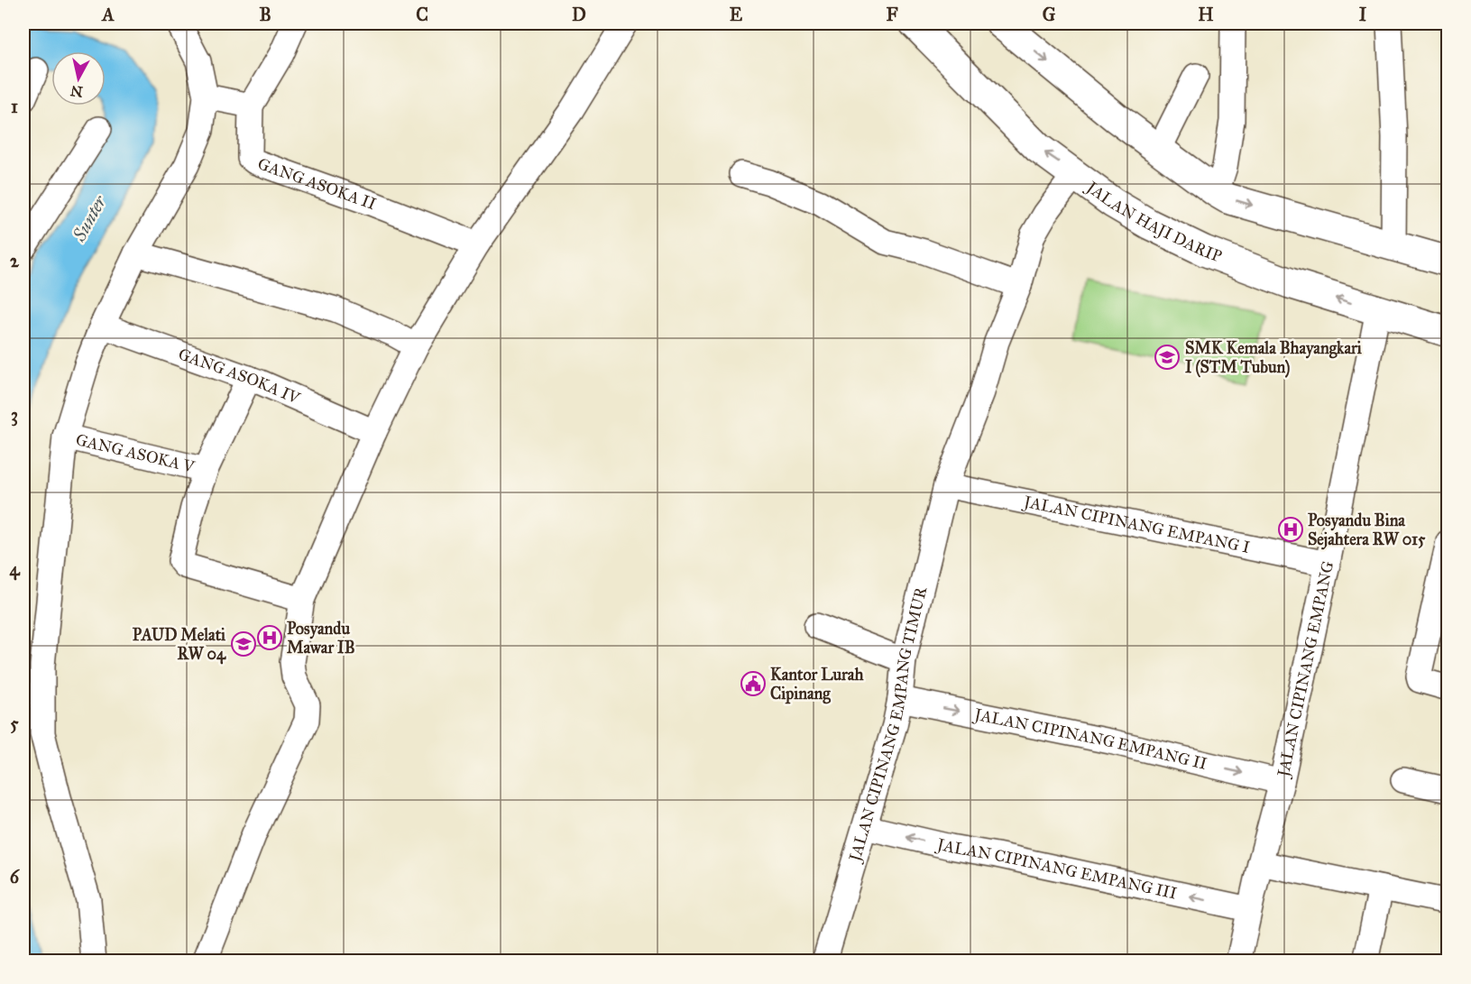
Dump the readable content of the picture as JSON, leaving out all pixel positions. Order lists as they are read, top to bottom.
{
  "streets": {
    "main road": ["JALAN HAJI DARIP"],
    "street": [
      "GANG ASOKA II",
      "GANG ASOKA IV",
      "GANG ASOKA V",
      "JALAN CIPINANG EMPANG I",
      "JALAN CIPINANG EMPANG",
      "JALAN CIPINANG EMPANG TIMUR",
      "JALAN CIPINANG EMPANG II",
      "JALAN CIPINANG EMPANG III"
    ]
  },
  "crossings": [
    ["JALAN HAJI DARIP", "JALAN CIPINANG EMPANG"],
    ["JALAN HAJI DARIP", "JALAN CIPINANG EMPANG TIMUR"],
    ["GANG ASOKA IV", "GANG ASOKA V"],
    ["JALAN CIPINANG EMPANG I", "JALAN CIPINANG EMPANG"],
    ["JALAN CIPINANG EMPANG I", "JALAN CIPINANG EMPANG TIMUR"],
    ["JALAN CIPINANG EMPANG", "JALAN CIPINANG EMPANG II"],
    ["JALAN CIPINANG EMPANG", "JALAN CIPINANG EMPANG III"],
    ["JALAN CIPINANG EMPANG TIMUR", "JALAN CIPINANG EMPANG II"],
    ["JALAN CIPINANG EMPANG TIMUR", "JALAN CIPINANG EMPANG III"]
  ],
  "one_way": ["JALAN CIPINANG EMPANG II", "JALAN CIPINANG EMPANG III"],
  "water": ["Sunter"],
  "places": {
    "school or university": ["SMK Kemala Bhayangkari I (STM Tubun)", "PAUD Melati RW 04"],
    "hospital": ["Posyandu Bina Sejahtera RW 015", "Posyandu Mawar IB"],
    "public building": ["Kantor Lurah Cipinang"]
  },
  "north": "bottom",
  "grid": {
    "columns": [
      "A",
      "B",
      "C",
      "D",
      "E",
      "F",
      "G",
      "H",
      "I"
    ],
    "rows": [
      "1",
      "2",
      "3",
      "4",
      "5",
      "6"
    ]
  }
}
